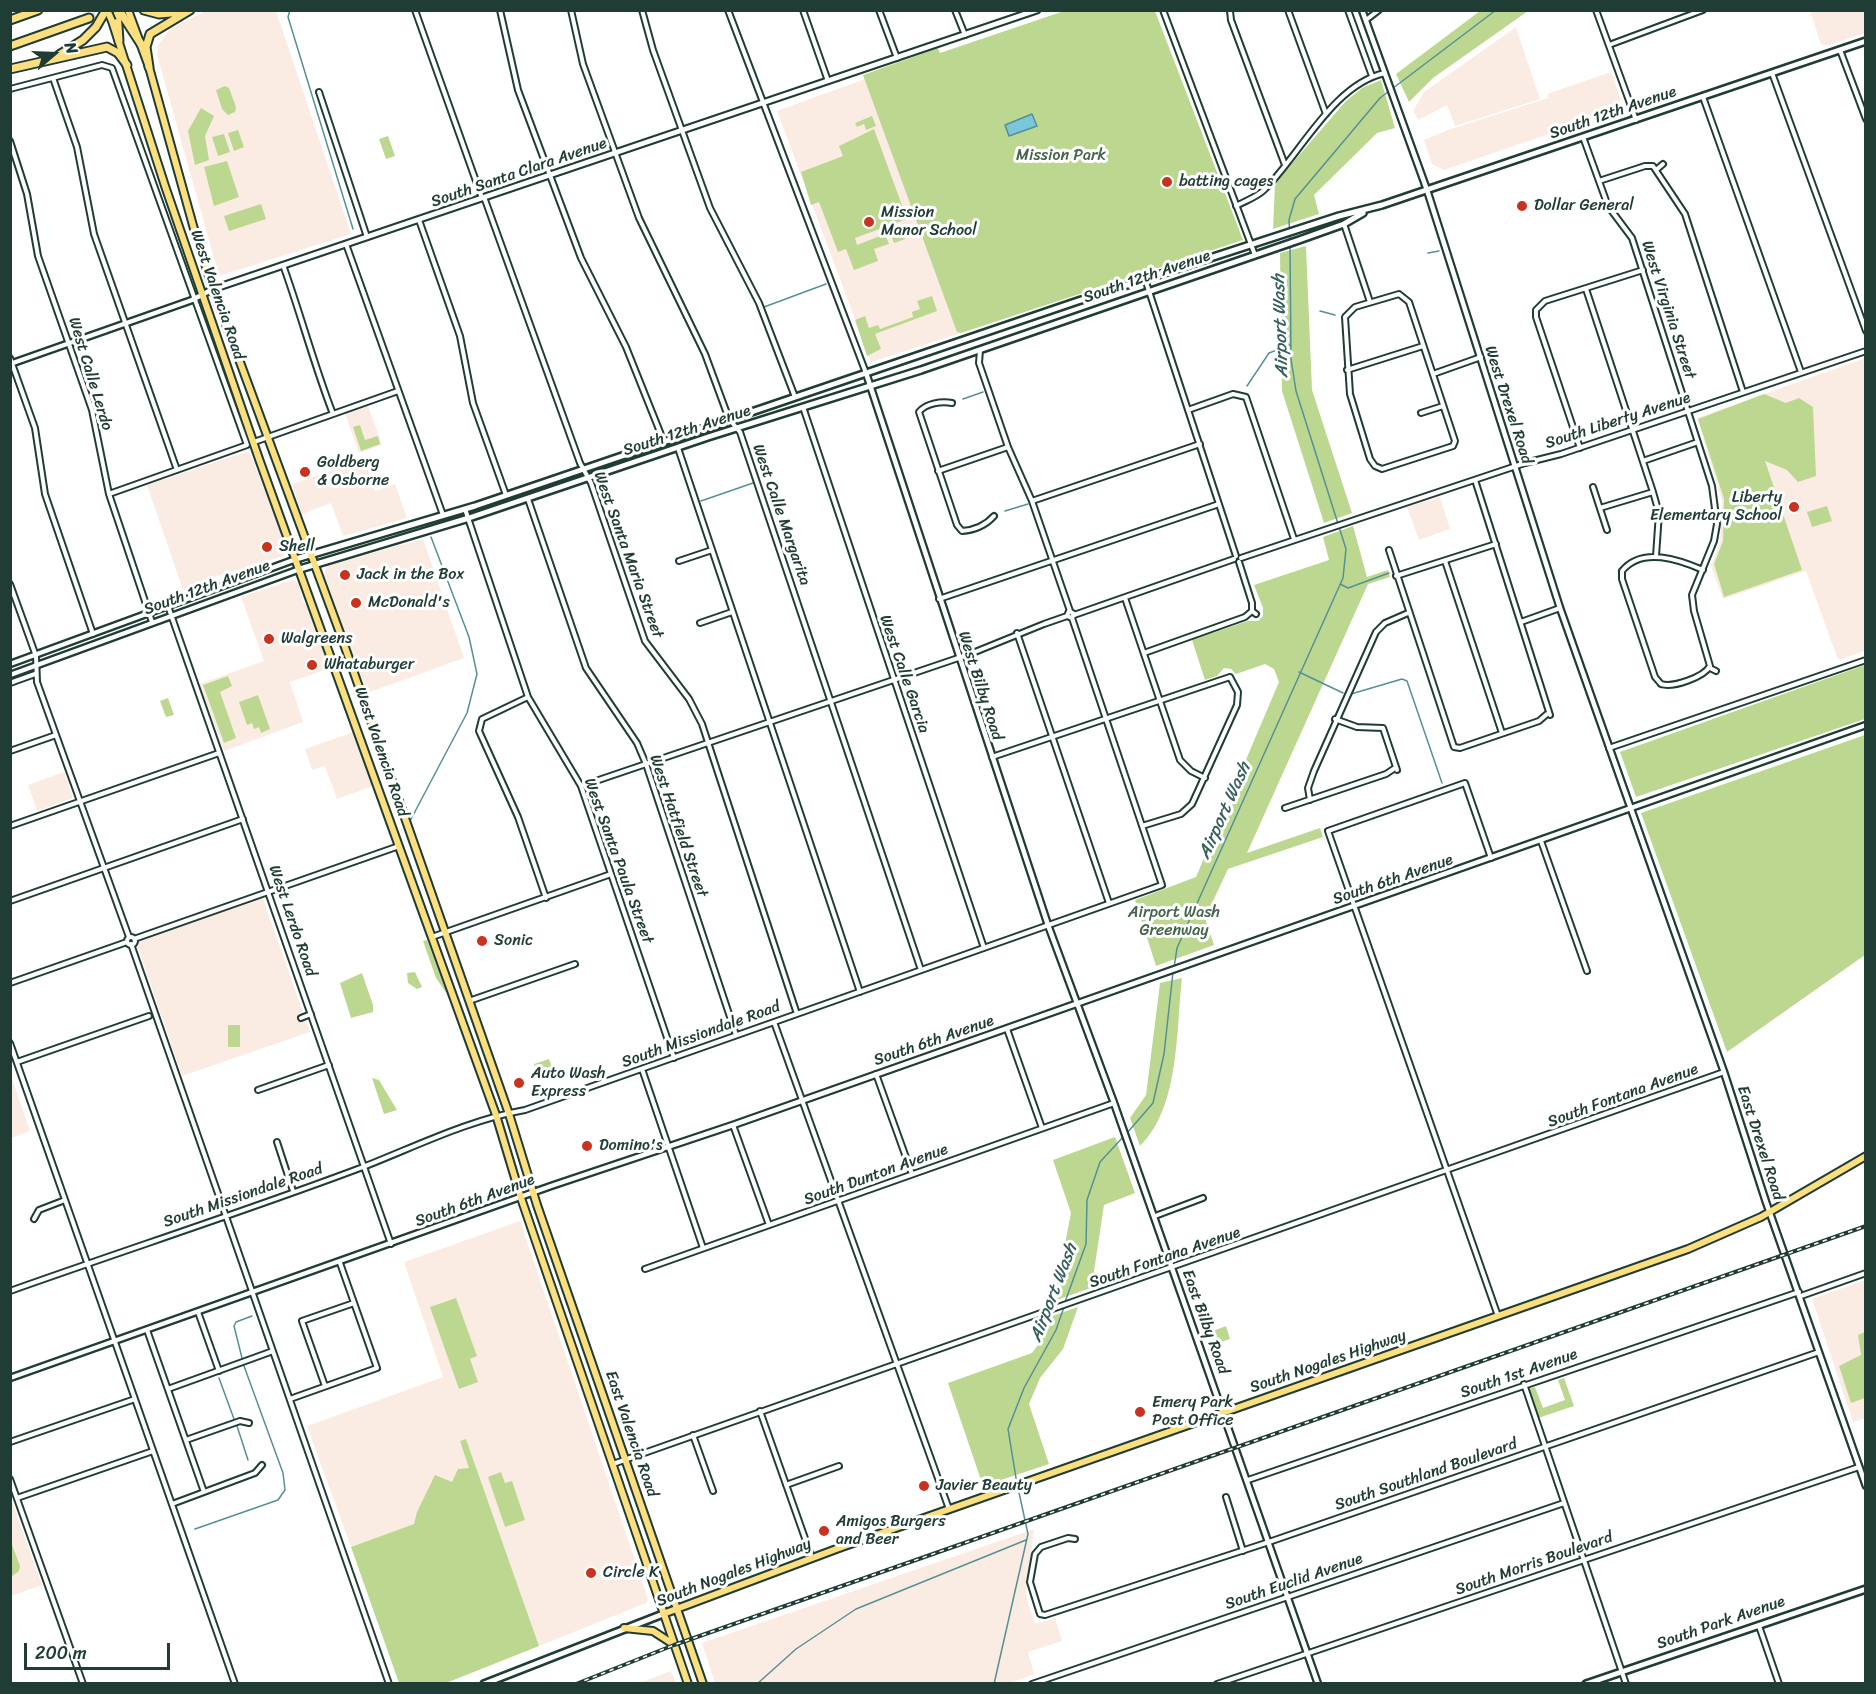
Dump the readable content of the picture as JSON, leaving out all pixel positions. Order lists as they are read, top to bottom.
{
  "streets": {
    "main road": [
      "South 12th Avenue",
      "West Valencia Road",
      "South Nogales Highway",
      "East Valencia Road",
      "South Park Avenue"
    ],
    "street": [
      "South Santa Clara Avenue",
      "West Virginia Street",
      "West Calle Lerdo",
      "West Drexel Road",
      "South Liberty Avenue",
      "West Calle Margarita",
      "West Santa Maria Street",
      "West Calle Garcia",
      "West Bilby Road",
      "West Hatfield Street",
      "West Santa Paula Street",
      "South 6th Avenue",
      "West Lerdo Road",
      "South Missiondale Road",
      "South Fontana Avenue",
      "East Drexel Road",
      "South Dunton Avenue",
      "East Bilby Road",
      "South 1st Avenue",
      "South Southland Boulevard",
      "South Morris Boulevard",
      "South Euclid Avenue"
    ]
  },
  "crossings": [
    ["South 12th Avenue", "West Valencia Road"],
    ["South 12th Avenue", "West Virginia Street"],
    ["South 12th Avenue", "West Calle Lerdo"],
    ["South 12th Avenue", "West Drexel Road"],
    ["South 12th Avenue", "West Calle Margarita"],
    ["South 12th Avenue", "West Santa Maria Street"],
    ["South 12th Avenue", "West Calle Garcia"],
    ["South 12th Avenue", "West Bilby Road"],
    ["South 12th Avenue", "West Hatfield Street"],
    ["South 12th Avenue", "West Santa Paula Street"],
    ["South 12th Avenue", "West Lerdo Road"],
    ["South Santa Clara Avenue", "West Valencia Road"],
    ["South Santa Clara Avenue", "West Calle Lerdo"],
    ["South Santa Clara Avenue", "West Calle Margarita"],
    ["South Santa Clara Avenue", "West Santa Maria Street"],
    ["West Valencia Road", "South 6th Avenue"],
    ["West Valencia Road", "South Missiondale Road"],
    ["West Valencia Road", "East Valencia Road"],
    ["West Virginia Street", "South Liberty Avenue"],
    ["West Drexel Road", "South Liberty Avenue"],
    ["West Drexel Road", "South 6th Avenue"],
    ["West Drexel Road", "East Drexel Road"],
    ["South Liberty Avenue", "West Calle Margarita"],
    ["South Liberty Avenue", "West Santa Maria Street"],
    ["South Liberty Avenue", "West Calle Garcia"],
    ["South Liberty Avenue", "West Bilby Road"],
    ["South Liberty Avenue", "West Hatfield Street"],
    ["South Liberty Avenue", "West Santa Paula Street"],
    ["West Calle Margarita", "South Missiondale Road"],
    ["West Santa Maria Street", "South Missiondale Road"],
    ["West Calle Garcia", "South Missiondale Road"],
    ["West Bilby Road", "South 6th Avenue"],
    ["West Bilby Road", "South Missiondale Road"],
    ["West Bilby Road", "East Bilby Road"],
    ["West Hatfield Street", "South Missiondale Road"],
    ["West Santa Paula Street", "South Missiondale Road"],
    ["South 6th Avenue", "West Lerdo Road"],
    ["South 6th Avenue", "East Drexel Road"],
    ["South 6th Avenue", "East Bilby Road"],
    ["South 6th Avenue", "East Valencia Road"],
    ["West Lerdo Road", "South Missiondale Road"],
    ["South Fontana Avenue", "East Drexel Road"],
    ["South Fontana Avenue", "East Bilby Road"],
    ["South Fontana Avenue", "East Valencia Road"],
    ["East Drexel Road", "South Nogales Highway"],
    ["East Drexel Road", "South 1st Avenue"],
    ["East Drexel Road", "South Southland Boulevard"],
    ["East Drexel Road", "South Morris Boulevard"],
    ["South Dunton Avenue", "East Bilby Road"],
    ["East Bilby Road", "South Nogales Highway"],
    ["East Bilby Road", "South 1st Avenue"],
    ["East Bilby Road", "South Southland Boulevard"],
    ["East Bilby Road", "South Morris Boulevard"],
    ["East Bilby Road", "South Euclid Avenue"],
    ["South Nogales Highway", "East Valencia Road"]
  ],
  "water": ["Airport Wash"],
  "parks": ["Mission Park", "Airport Wash Greenway"],
  "places": [
    "batting cages",
    "Dollar General",
    "Mission Manor School",
    "Goldberg & Osborne",
    "Liberty Elementary School",
    "Shell",
    "Jack in the Box",
    "McDonald's",
    "Walgreens",
    "Whataburger",
    "Sonic",
    "Auto Wash Express",
    "Domino's",
    "Emery Park Post Office",
    "Javier Beauty",
    "Amigos Burgers and Beer",
    "Circle K"
  ],
  "scale_bar": "200 m",
  "north": "right"
}
